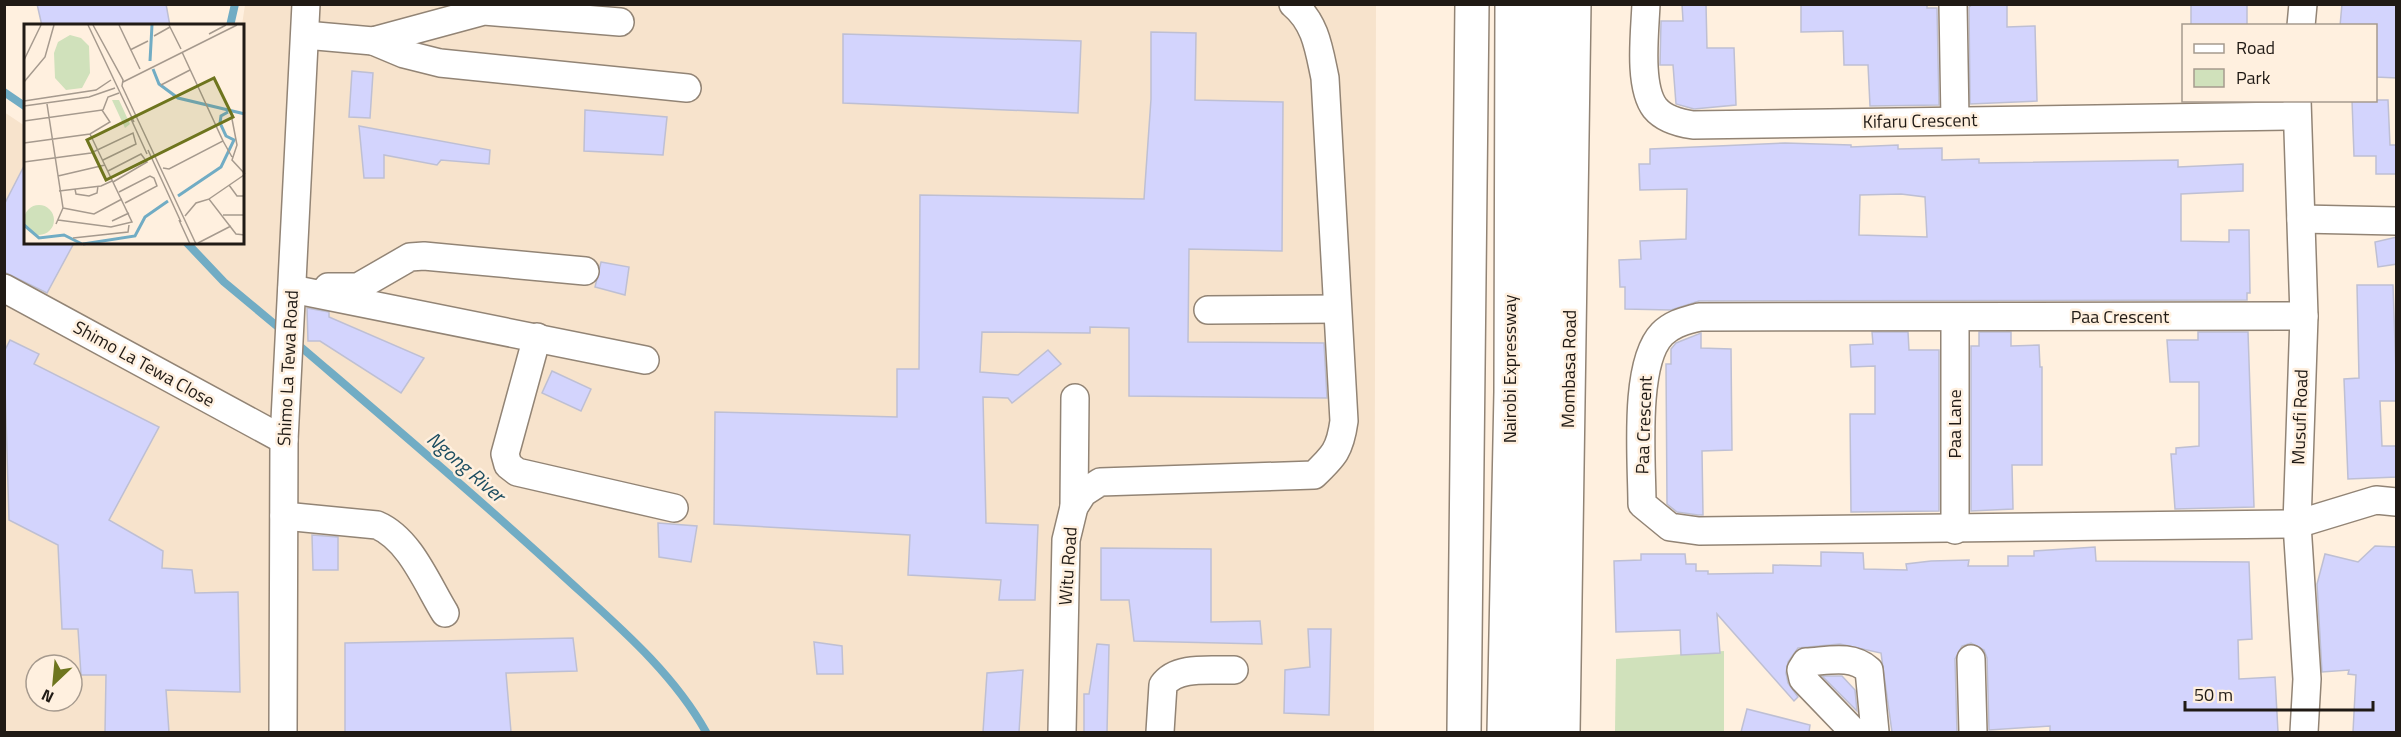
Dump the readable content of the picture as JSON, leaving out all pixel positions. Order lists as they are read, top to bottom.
{
  "streets": {
    "highway": ["Nairobi Expressway", "Mombasa Road"],
    "street": [
      "Kifaru Crescent",
      "Paa Crescent",
      "Shimo La Tewa Close",
      "Shimo La Tewa Road",
      "Musufi Road",
      "Paa Lane",
      "Witu Road"
    ]
  },
  "crossings": [
    ["Kifaru Crescent", "Musufi Road"],
    ["Paa Crescent", "Musufi Road"],
    ["Paa Crescent", "Paa Lane"],
    ["Shimo La Tewa Close", "Shimo La Tewa Road"]
  ],
  "water": ["Ngong River"],
  "legend": ["Road", "Park"],
  "scale_bar": "50 m",
  "north": "bottom left"
}
